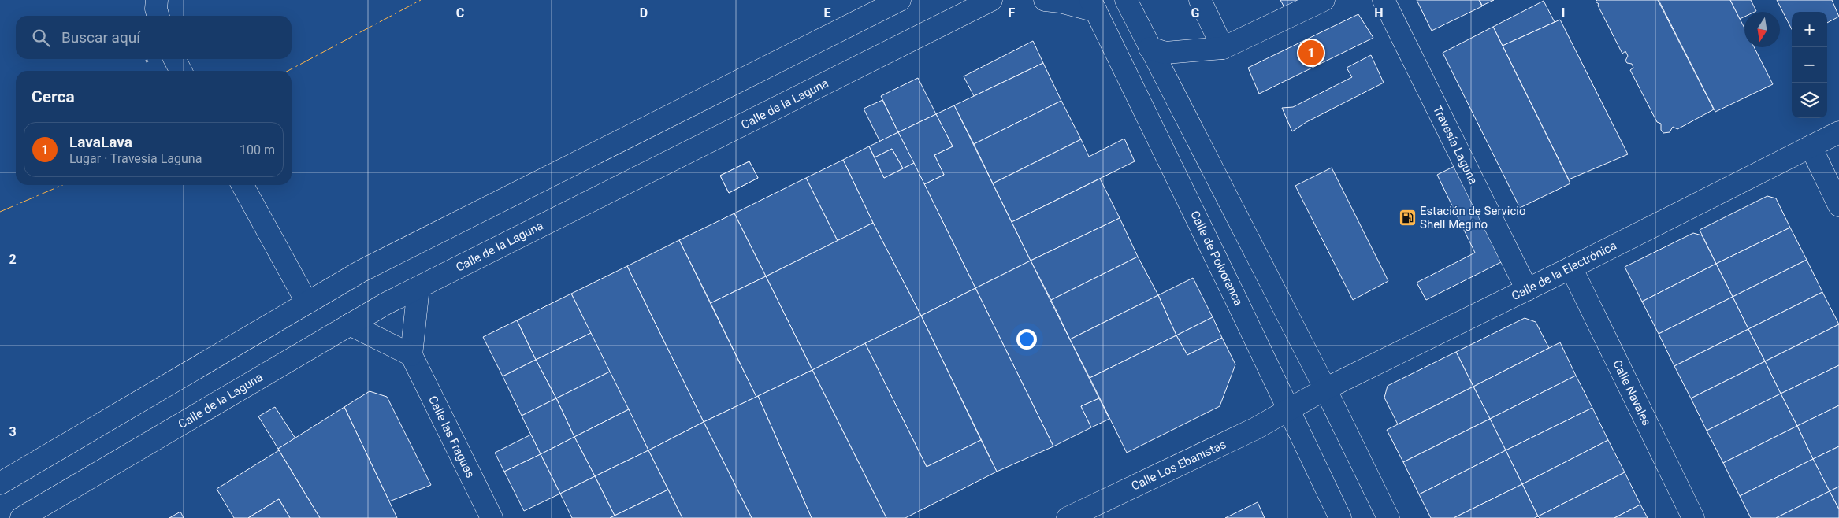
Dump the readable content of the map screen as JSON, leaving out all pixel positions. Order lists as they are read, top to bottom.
{
  "streets": {
    "street": [
      "Calle de la Laguna",
      "Travesía Laguna",
      "Calle de Polvoranca",
      "Calle de la Electrónica",
      "Calle Navales",
      "Calle las Fraguas",
      "Calle Los Ebanistas"
    ]
  },
  "crossings": [
    ["Travesía Laguna", "Calle de la Electrónica"],
    ["Calle de Polvoranca", "Calle de la Electrónica"],
    ["Calle de Polvoranca", "Calle Los Ebanistas"],
    ["Calle de la Electrónica", "Calle Navales"],
    ["Calle de la Electrónica", "Calle Los Ebanistas"]
  ],
  "places": {
    "fuel station": ["Estación de Servicio Shell Megino"]
  },
  "north": "bottom",
  "page": {
    "map_buttons": ["+", "−"],
    "search": "Buscar aquí",
    "pins": "1",
    "heading": "Cerca",
    "list": [
      {
        "mark": "1",
        "name": "LavaLava",
        "note": "Lugar · Travesía Laguna",
        "value": "100 m"
      }
    ]
  },
  "grid": {
    "columns": [
      "C",
      "D",
      "E",
      "F",
      "G",
      "H",
      "I"
    ],
    "rows": ["2", "3"]
  }
}
